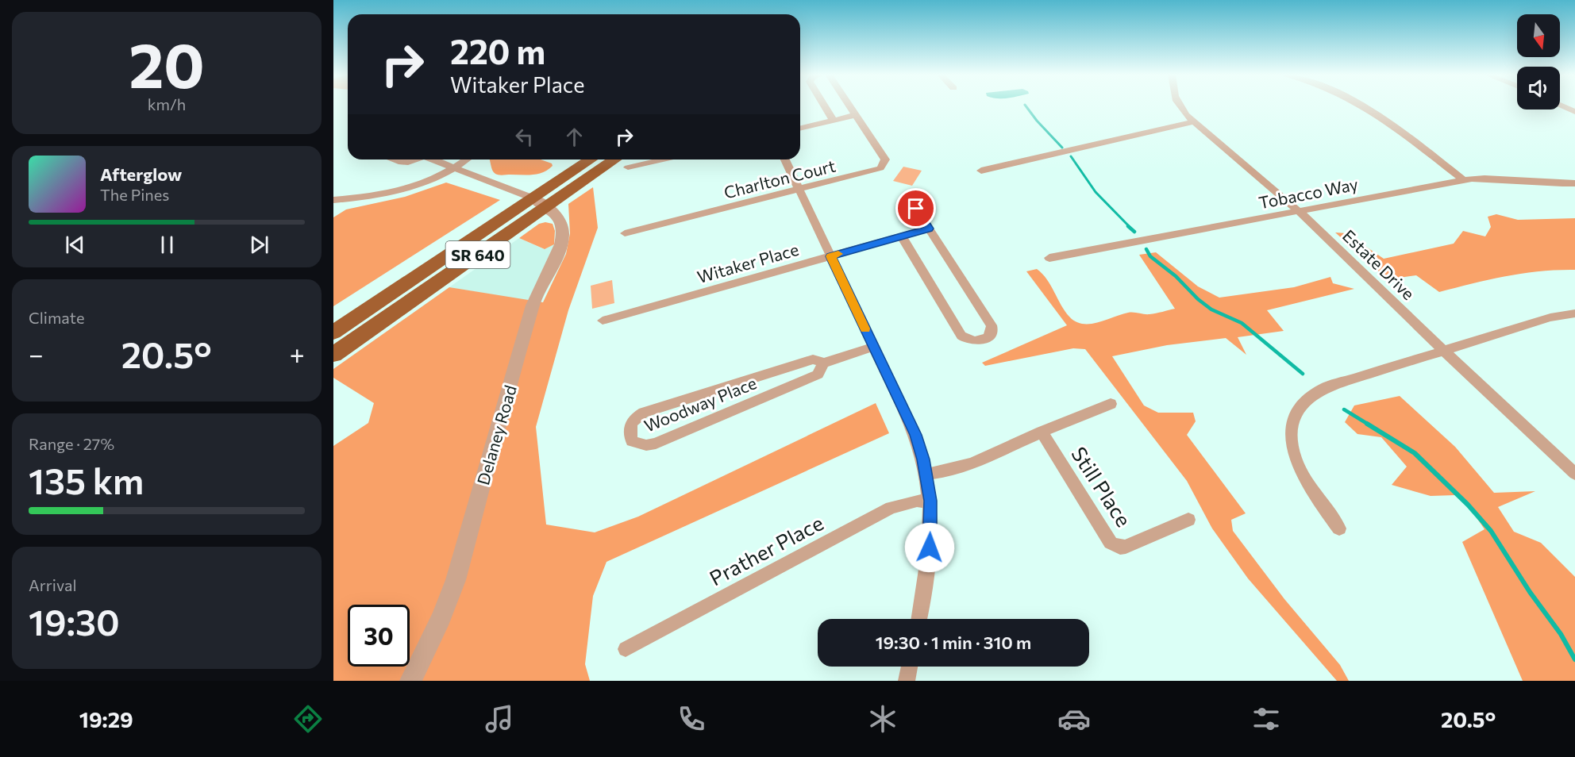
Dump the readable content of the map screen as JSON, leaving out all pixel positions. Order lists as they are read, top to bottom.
{
  "streets": {
    "main road": ["SR 640"],
    "street": [
      "Charlton Court",
      "Tobacco Way",
      "Witaker Place",
      "Estate Drive",
      "Woodway Place",
      "Delaney Road",
      "Still Place",
      "Prather Place"
    ]
  },
  "crossings": [
    ["Tobacco Way", "Estate Drive"],
    ["SR 640", "Delaney Road"]
  ],
  "north": "bottom",
  "page": {
    "tile": [
      ["20", "km/h"],
      "Climate",
      ["Range · 27%", "135 km"],
      ["Arrival", "19:30"]
    ],
    "turn": ["220 m", "Witaker Place"],
    "song": ["Afterglow", "The Pines"],
    "heat": ["−", "20.5°", "+"],
    "limit": "30",
    "trip": "19:30 · 1 min · 310 m",
    "tabs": ["19:29", "20.5°"]
  }
}
